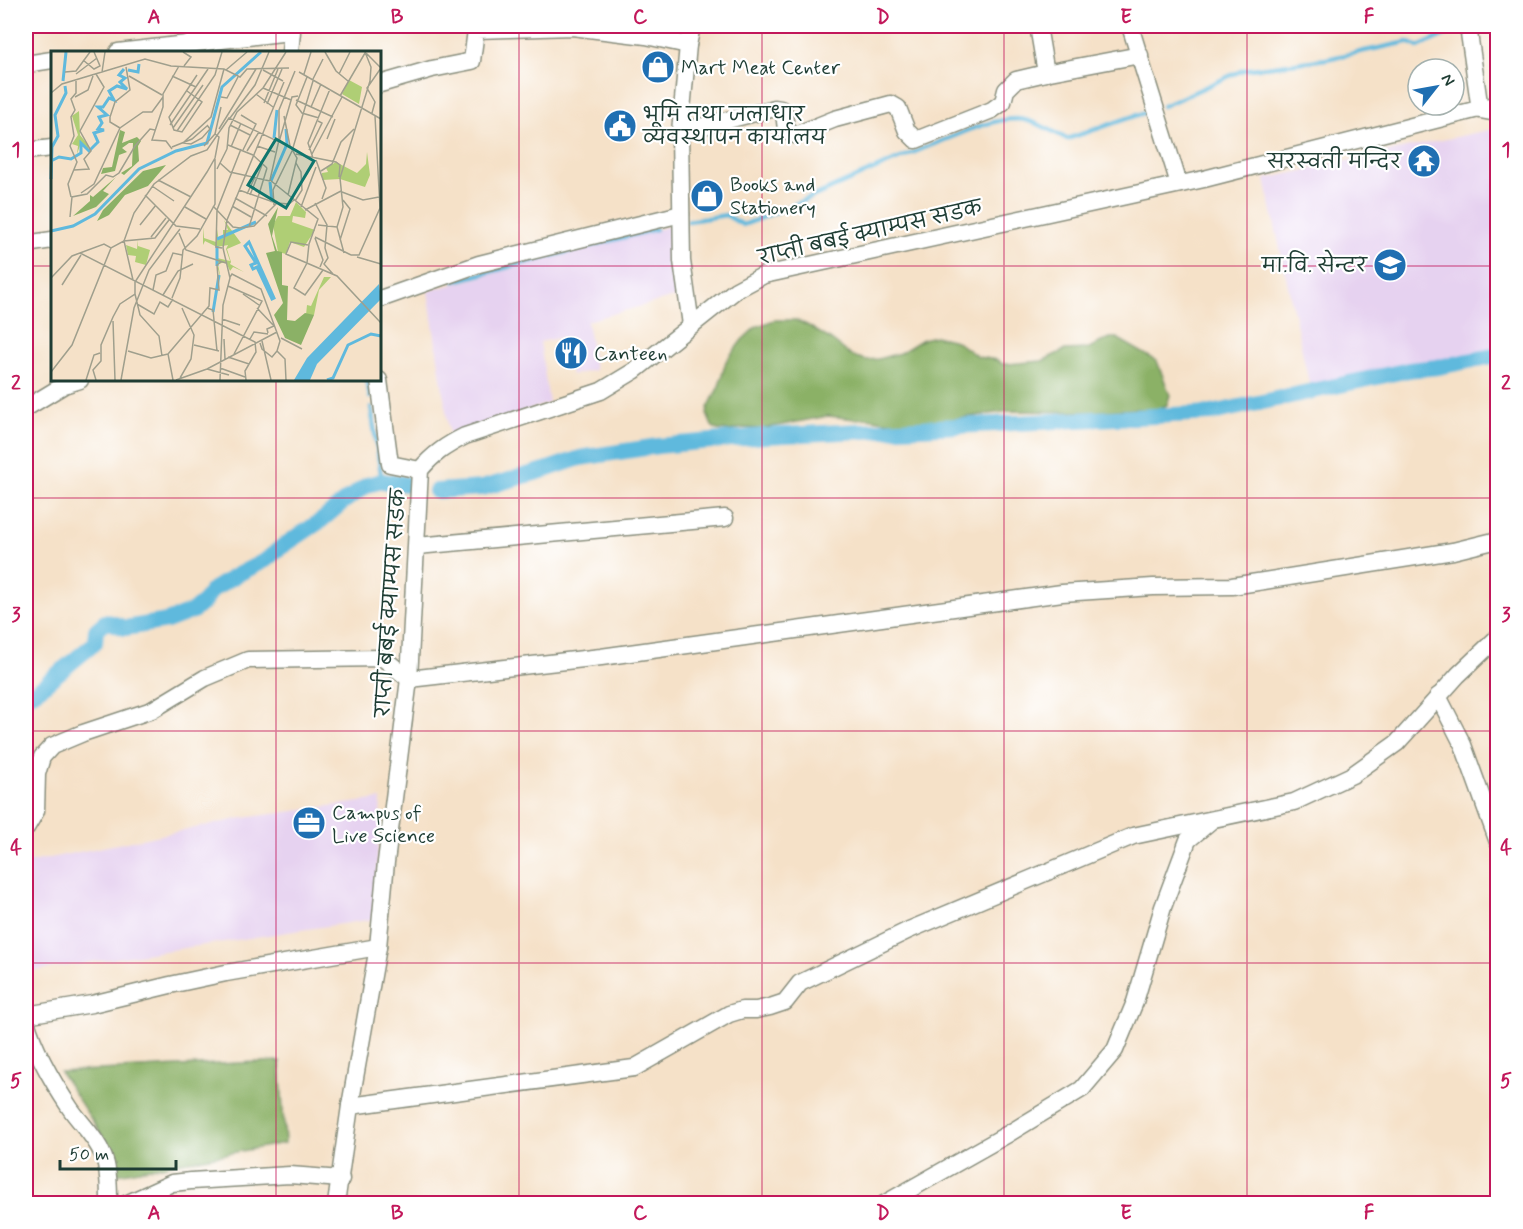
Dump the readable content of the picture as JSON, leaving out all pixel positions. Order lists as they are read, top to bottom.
{
  "streets": {
    "street": ["राप्ती बबई क्याम्पस सडक"]
  },
  "places": {
    "shop": ["Mart Meat Center", "Books and Stationery"],
    "public building": ["भूमि तथा जलाधार व्यवस्थापन कार्यालय"],
    "temple": ["सरस्वती मन्दिर"],
    "school or university": ["मा.वि. सेन्टर"],
    "restaurant": ["Canteen"],
    "office": ["Campus of Live Science"]
  },
  "scale_bar": "50 m",
  "north": "top right",
  "grid": {
    "columns": [
      "A",
      "B",
      "C",
      "D",
      "E",
      "F"
    ],
    "rows": [
      "1",
      "2",
      "3",
      "4",
      "5"
    ]
  }
}
